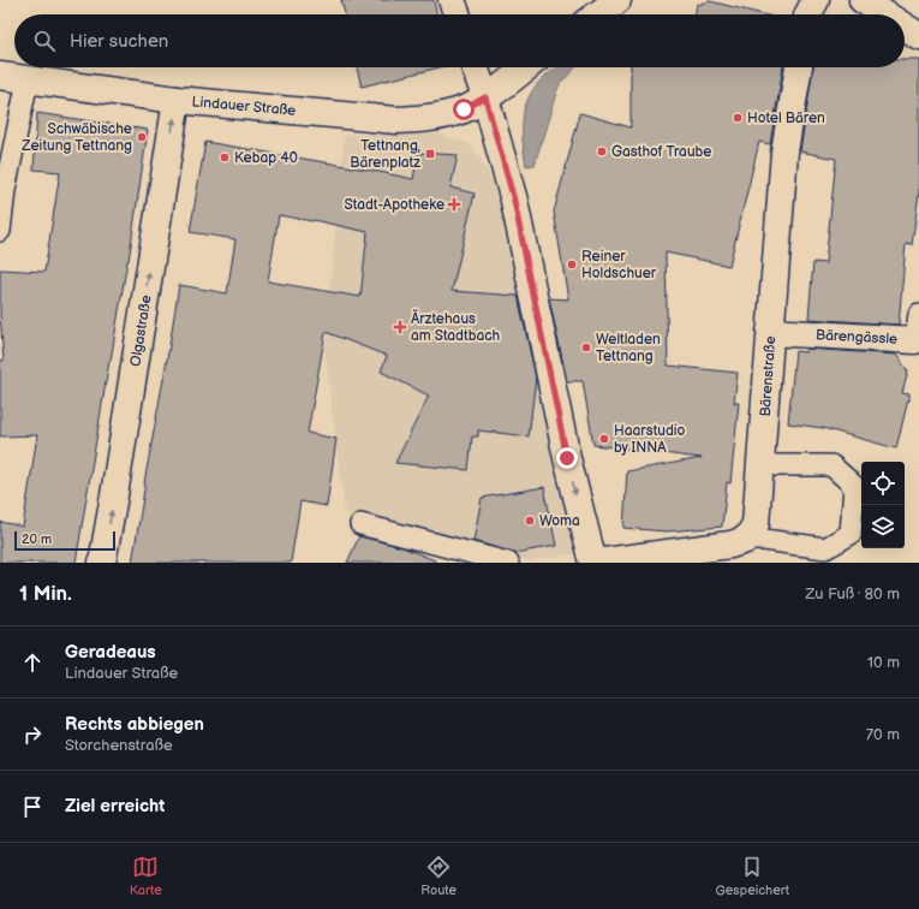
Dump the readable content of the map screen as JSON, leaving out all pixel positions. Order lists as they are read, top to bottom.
{
  "streets": {
    "street": [
      "Lindauer Straße",
      "Olgastraße",
      "Bärengässle",
      "Bärenstraße"
    ]
  },
  "crossings": [
    ["Lindauer Straße", "Olgastraße"],
    ["Bärengässle", "Bärenstraße"]
  ],
  "one_way": ["Olgastraße"],
  "places": {
    "other": [
      "Hotel Bären",
      "Schwäbische Zeitung Tettnang",
      "Gasthof Traube",
      "Kebap 40",
      "Reiner Holdschuer",
      "Weltladen Tettnang",
      "Haarstudio by INNA",
      "Woma"
    ],
    "transit": ["Tettnang, Bärenplatz"],
    "health": ["Stadt-Apotheke", "Ärztehaus am Stadtbach"]
  },
  "scale_bar": "20 m",
  "page": {
    "search": "Hier suchen",
    "scale": "20 m",
    "heading": ["1 Min.", "Zu Fuß · 80 m"],
    "list": [
      ["Geradeaus", "Lindauer Straße", "10 m"],
      ["Rechts abbiegen", "Storchenstraße", "70 m"],
      "Ziel erreicht"
    ],
    "nav": ["Karte", "Route", "Gespeichert"]
  }
}
